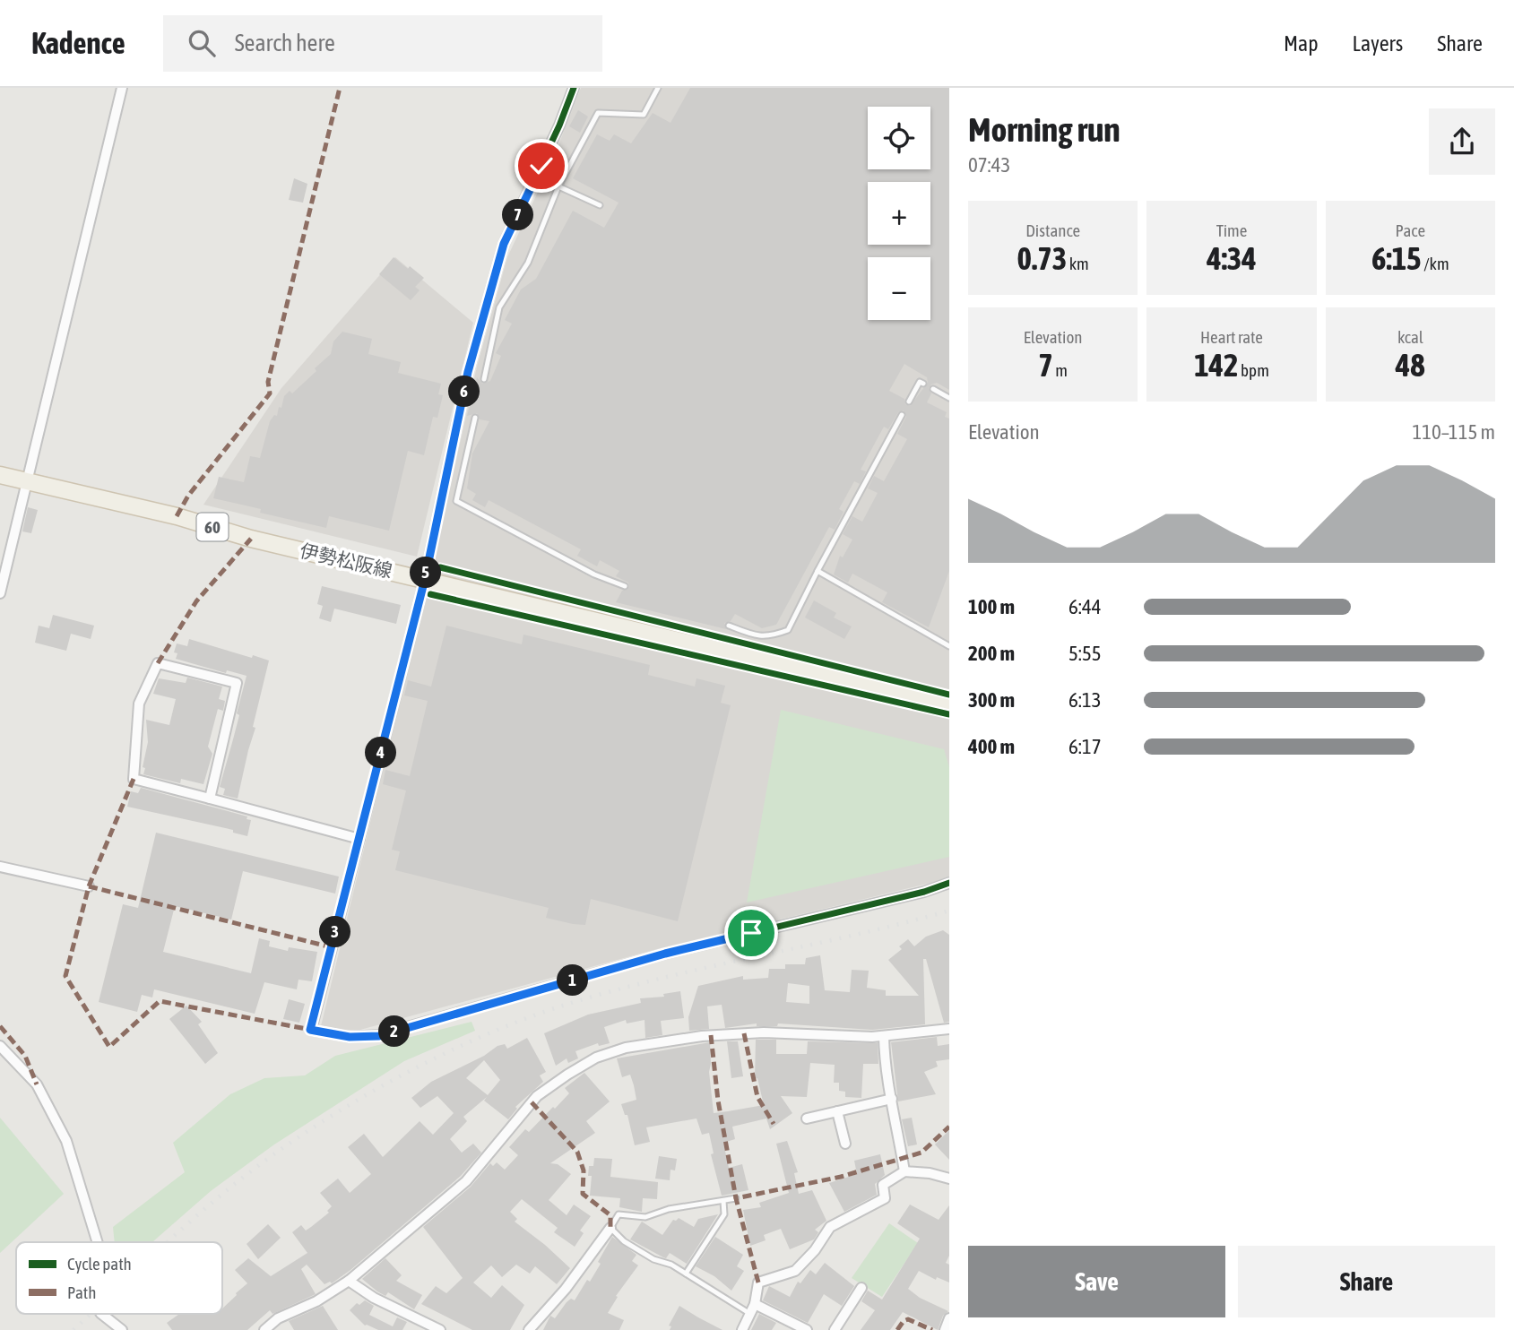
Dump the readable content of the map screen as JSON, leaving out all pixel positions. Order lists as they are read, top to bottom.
{
  "streets": {
    "main road": ["60", "伊勢松阪線"]
  },
  "legend": ["Cycle path", "Path"],
  "page": {
    "header": "Kadence",
    "search": "Search here",
    "nav": ["Map", "Layers", "Share"],
    "heading": ["Morning run", "07:43"],
    "map_buttons": ["+", "−"],
    "stats": [
      ["Distance", "0.73 km"],
      ["Time", "4:34"],
      ["Pace", "6:15 /km"],
      ["Elevation", "7 m"],
      ["Heart rate", "142 bpm"],
      ["kcal", "48"]
    ],
    "pins": [
      "7",
      "6",
      "5",
      "4",
      "3",
      "1",
      "2"
    ],
    "chart": ["Elevation", "110–115 m"],
    "list": [
      {
        "name": "100 m",
        "note": "6:44"
      },
      {
        "name": "200 m",
        "note": "5:55"
      },
      {
        "name": "300 m",
        "note": "6:13"
      },
      {
        "name": "400 m",
        "note": "6:17"
      }
    ],
    "buttons": ["Save", "Share"]
  }
}
